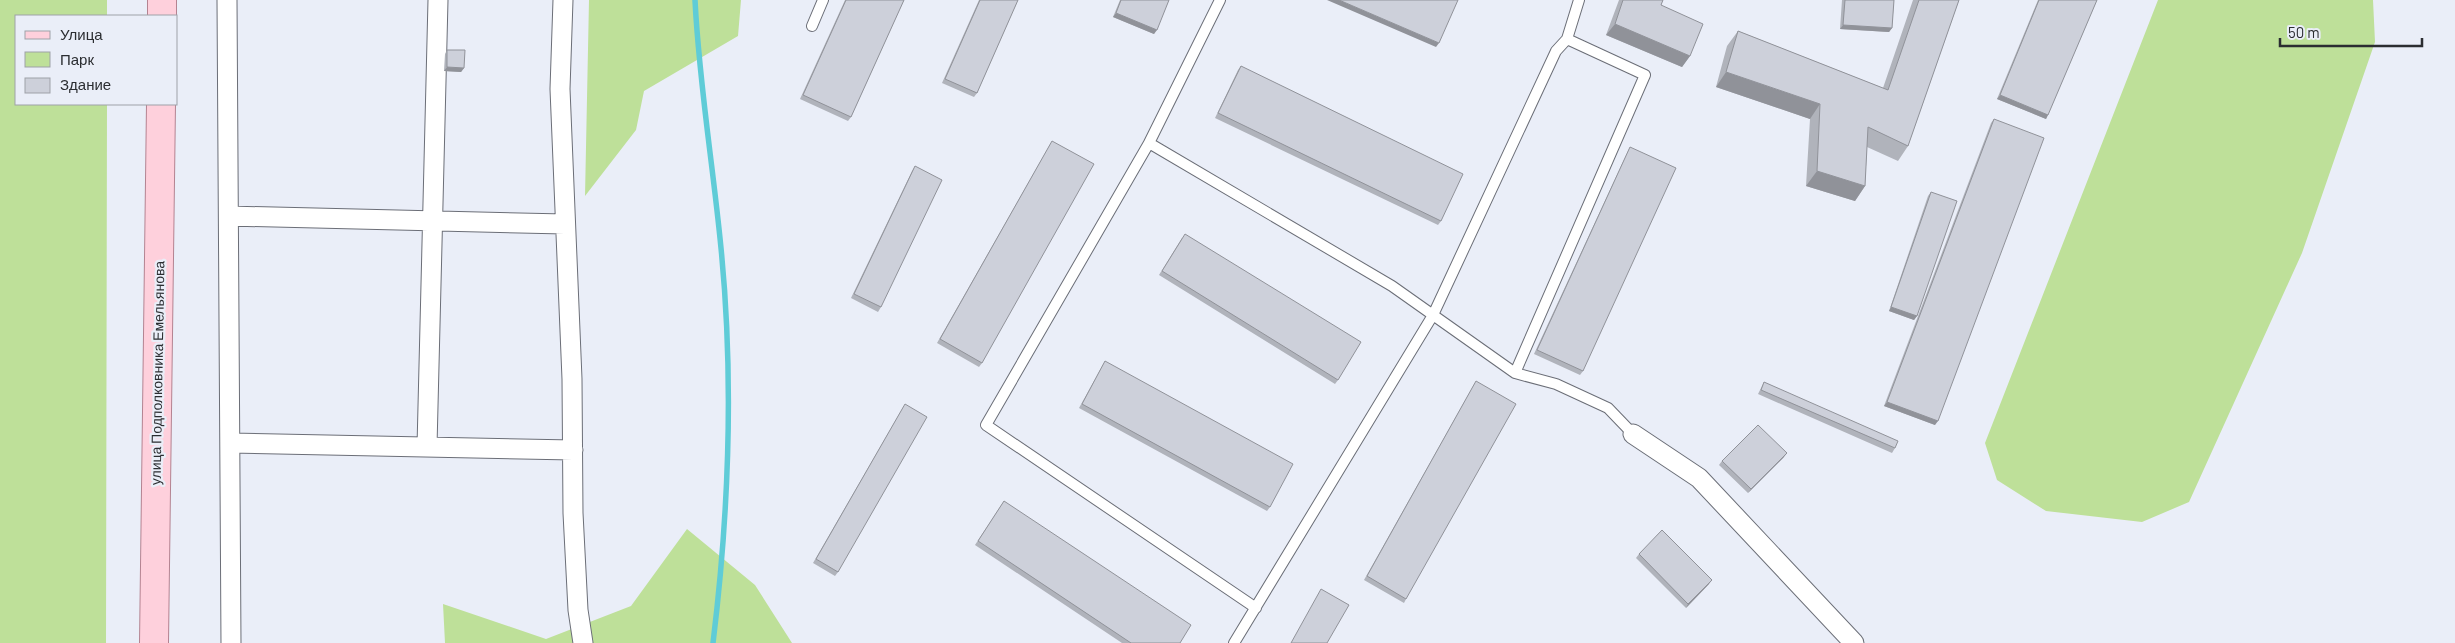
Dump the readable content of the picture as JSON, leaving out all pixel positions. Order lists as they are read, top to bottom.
{
  "streets": {
    "main road": ["улица Подполковника Емельянова"]
  },
  "legend": ["Улица", "Парк", "Здание"],
  "scale_bar": "50 m"
}
